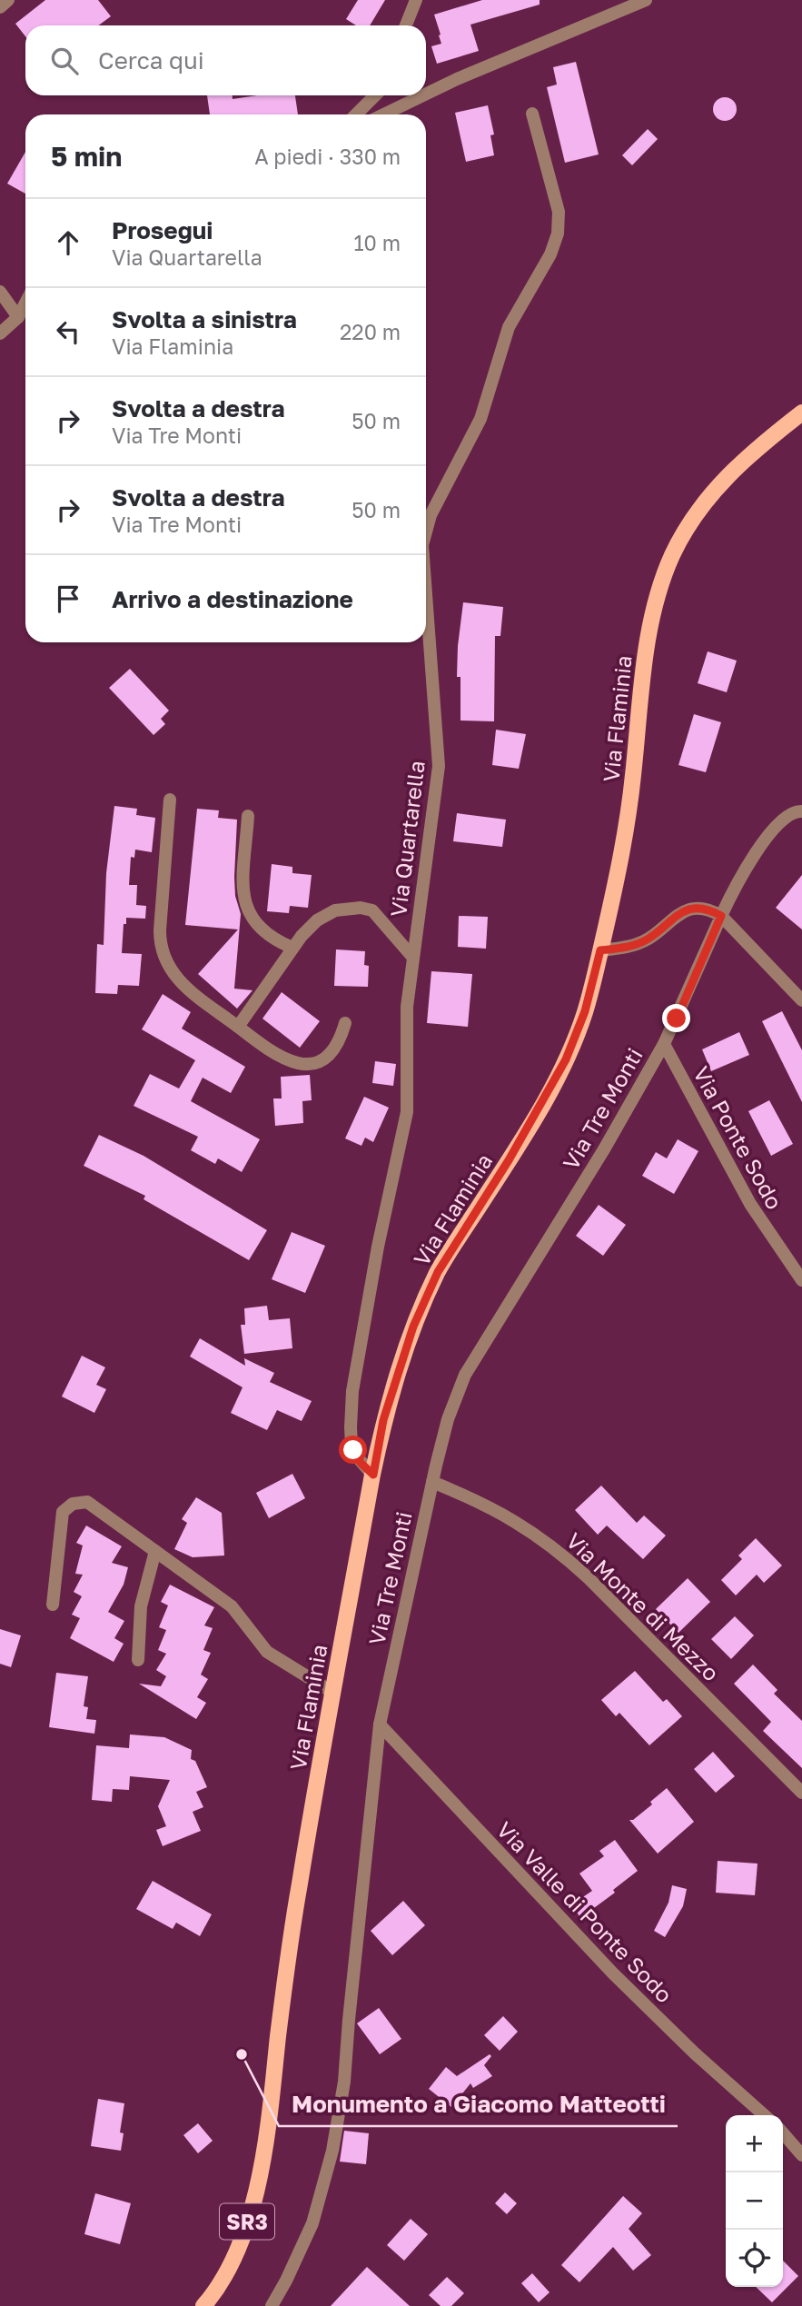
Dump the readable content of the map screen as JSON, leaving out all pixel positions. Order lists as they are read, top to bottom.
{
  "streets": {
    "main road": ["Via Flaminia", "SR3"],
    "street": [
      "Via Quartarella",
      "Via Tre Monti",
      "Via Ponte Sodo",
      "Via Monte di Mezzo",
      "Via Valle di Ponte Sodo"
    ]
  },
  "crossings": [
    ["Via Flaminia", "Via Quartarella"],
    ["Via Tre Monti", "Via Ponte Sodo"],
    ["Via Tre Monti", "Via Monte di Mezzo"],
    ["Via Tre Monti", "Via Valle di Ponte Sodo"]
  ],
  "places": ["Monumento a Giacomo Matteotti"],
  "page": {
    "search": "Cerca qui",
    "heading": ["5 min", "A piedi · 330 m"],
    "list": [
      ["Prosegui", "Via Quartarella", "10 m"],
      ["Svolta a sinistra", "Via Flaminia", "220 m"],
      ["Svolta a destra", "Via Tre Monti", "50 m"],
      ["Svolta a destra", "Via Tre Monti", "50 m"],
      "Arrivo a destinazione"
    ],
    "map_buttons": ["+", "−"]
  }
}
